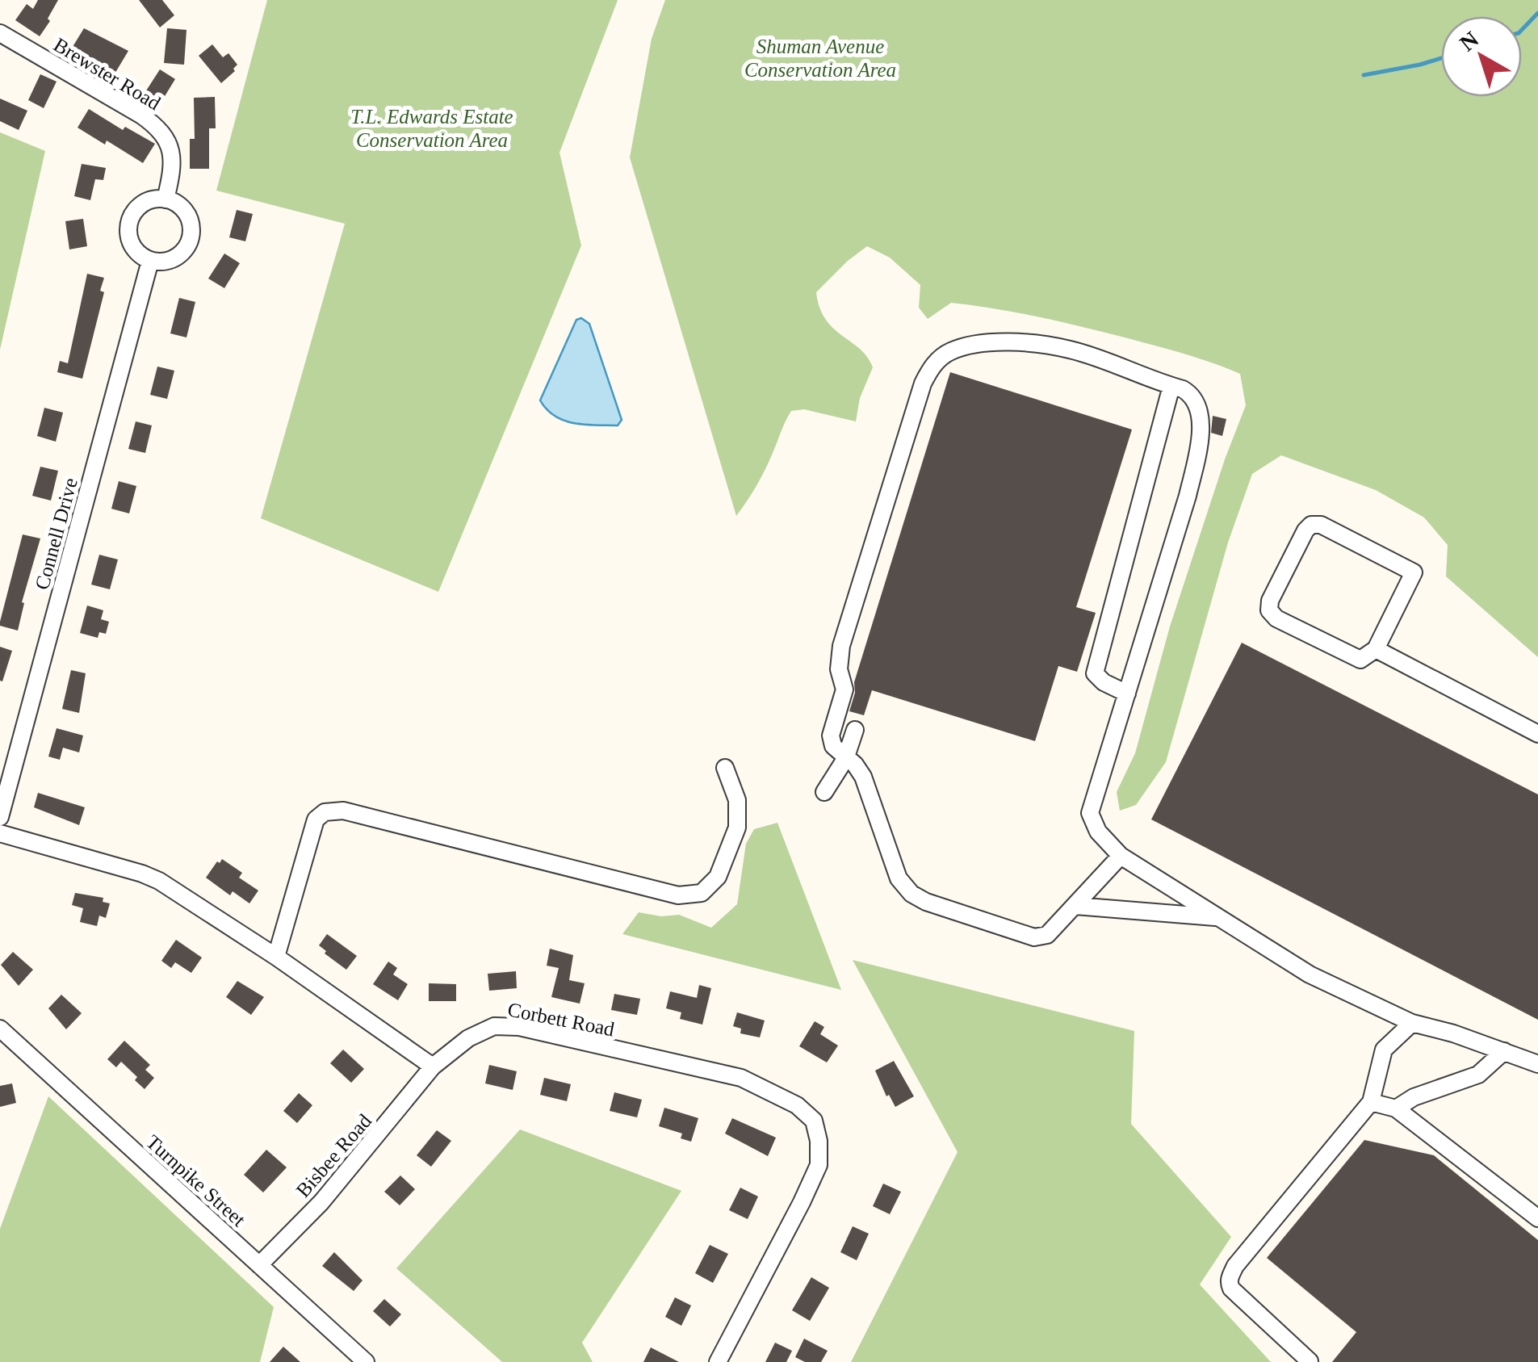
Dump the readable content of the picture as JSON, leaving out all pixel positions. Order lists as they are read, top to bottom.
{
  "streets": {
    "street": [
      "Brewster Road",
      "Connell Drive",
      "Corbett Road",
      "Bisbee Road",
      "Turnpike Street"
    ]
  },
  "crossings": [
    ["Brewster Road", "Connell Drive"],
    ["Corbett Road", "Bisbee Road"],
    ["Bisbee Road", "Turnpike Street"]
  ],
  "parks": ["Shuman Avenue Conservation Area", "T.L. Edwards Estate Conservation Area"],
  "north": "top left"
}
